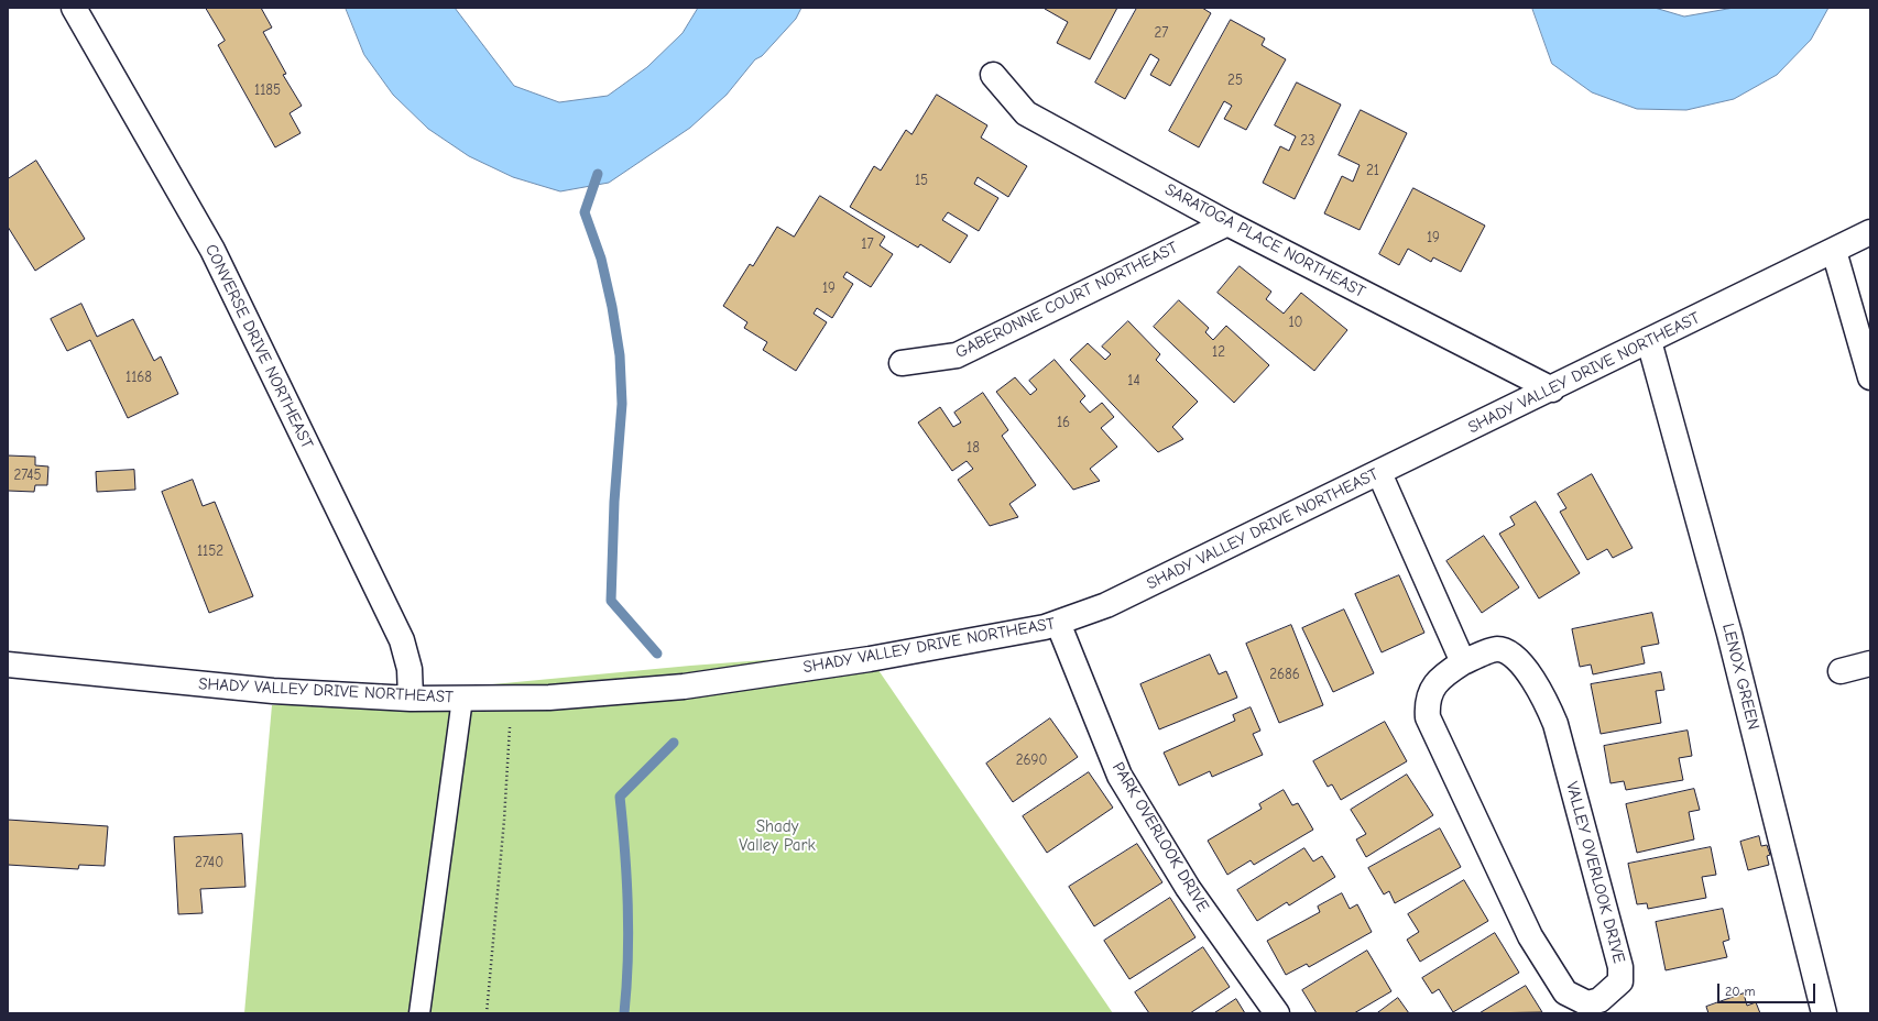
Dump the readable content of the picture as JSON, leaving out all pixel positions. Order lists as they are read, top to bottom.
{
  "streets": {
    "street": [
      "SARATOGA PLACE NORTHEAST",
      "GABERONNE COURT NORTHEAST",
      "CONVERSE DRIVE NORTHEAST",
      "SHADY VALLEY DRIVE NORTHEAST",
      "LENOX GREEN",
      "PARK OVERLOOK DRIVE",
      "VALLEY OVERLOOK DRIVE"
    ]
  },
  "crossings": [
    ["SARATOGA PLACE NORTHEAST", "GABERONNE COURT NORTHEAST"],
    ["SARATOGA PLACE NORTHEAST", "SHADY VALLEY DRIVE NORTHEAST"],
    ["CONVERSE DRIVE NORTHEAST", "SHADY VALLEY DRIVE NORTHEAST"],
    ["SHADY VALLEY DRIVE NORTHEAST", "LENOX GREEN"],
    ["SHADY VALLEY DRIVE NORTHEAST", "PARK OVERLOOK DRIVE"]
  ],
  "parks": ["Shady Valley Park"],
  "house_numbers": [
    "27",
    "25",
    "1185",
    "23",
    "21",
    "15",
    "19",
    "17",
    "19",
    "10",
    "12",
    "1168",
    "14",
    "16",
    "18",
    "2745",
    "1152",
    "2686",
    "2690",
    "2740"
  ],
  "scale_bar": "20 m"
}
